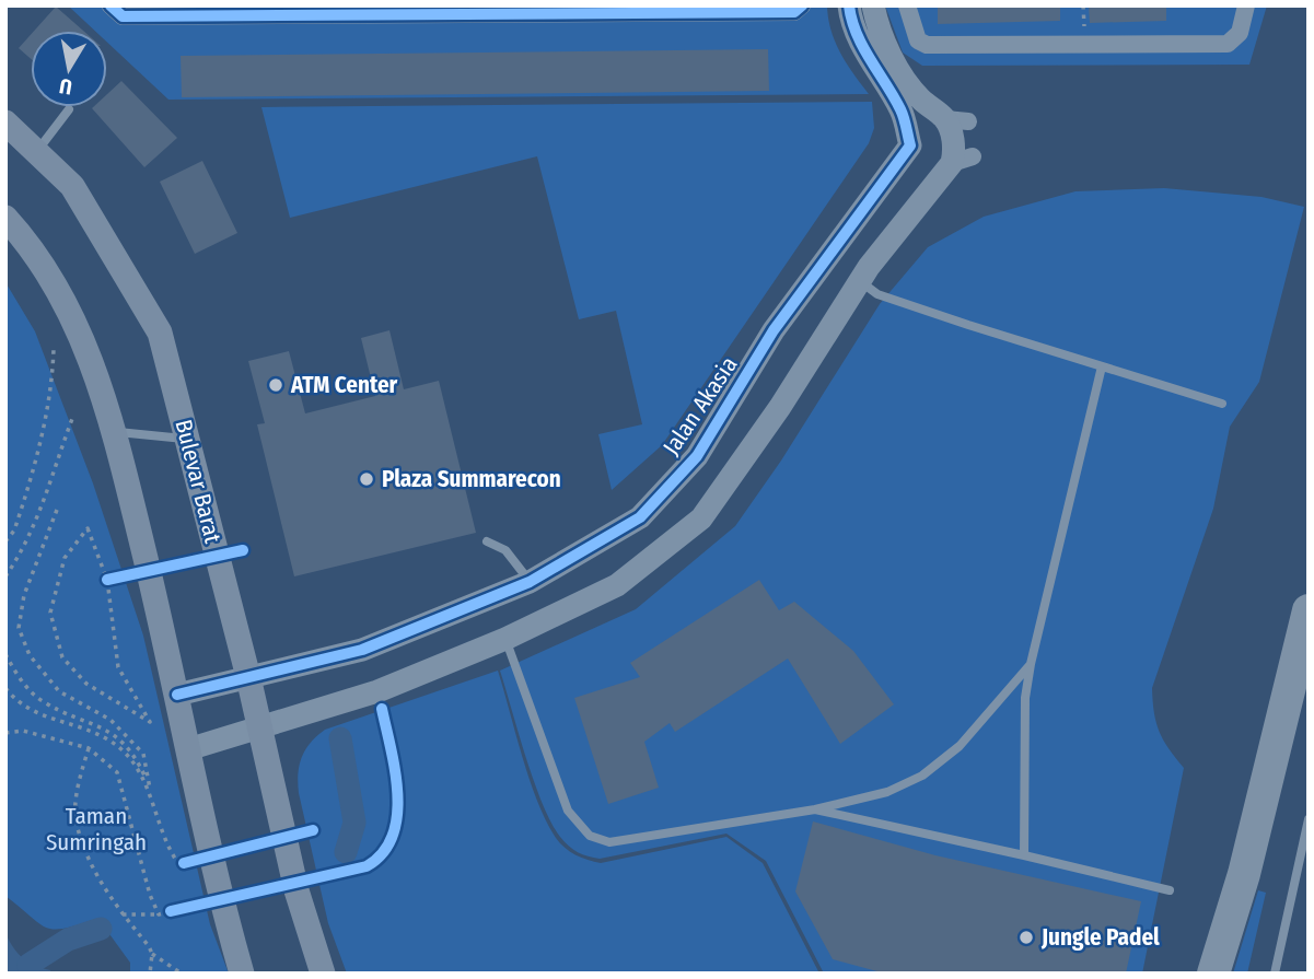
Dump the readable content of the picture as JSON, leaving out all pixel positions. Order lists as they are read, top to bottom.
{
  "streets": {
    "main road": ["Bulevar Barat"],
    "street": ["Jalan Akasia"]
  },
  "crossings": [
    ["Jalan Akasia", "Bulevar Barat"]
  ],
  "parks": ["Taman Sumringah"],
  "places": ["ATM Center", "Plaza Summarecon", "Jungle Padel"],
  "north": "bottom"
}
